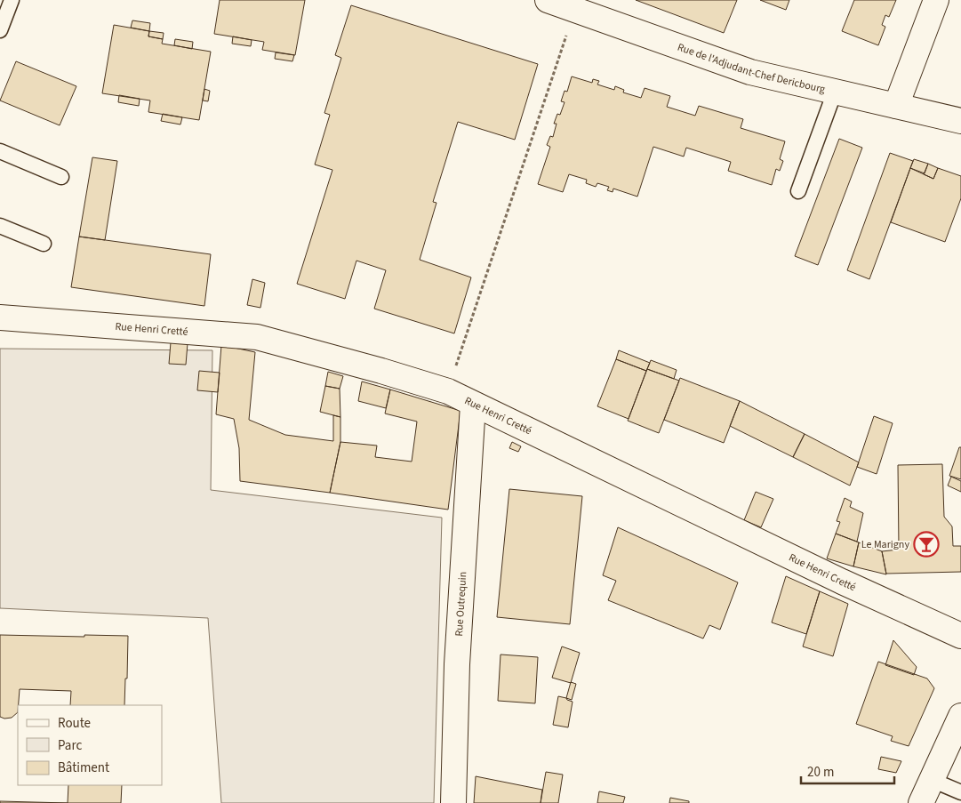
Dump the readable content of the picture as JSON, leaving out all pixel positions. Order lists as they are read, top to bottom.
{
  "streets": {
    "street": ["Rue de l'Adjudant-Chef Dericbourg", "Rue Henri Cretté", "Rue Outrequin"]
  },
  "crossings": [
    ["Rue Henri Cretté", "Rue Outrequin"]
  ],
  "places": {
    "bar": ["Le Marigny"]
  },
  "legend": ["Route", "Parc", "Bâtiment"],
  "scale_bar": "20 m"
}
